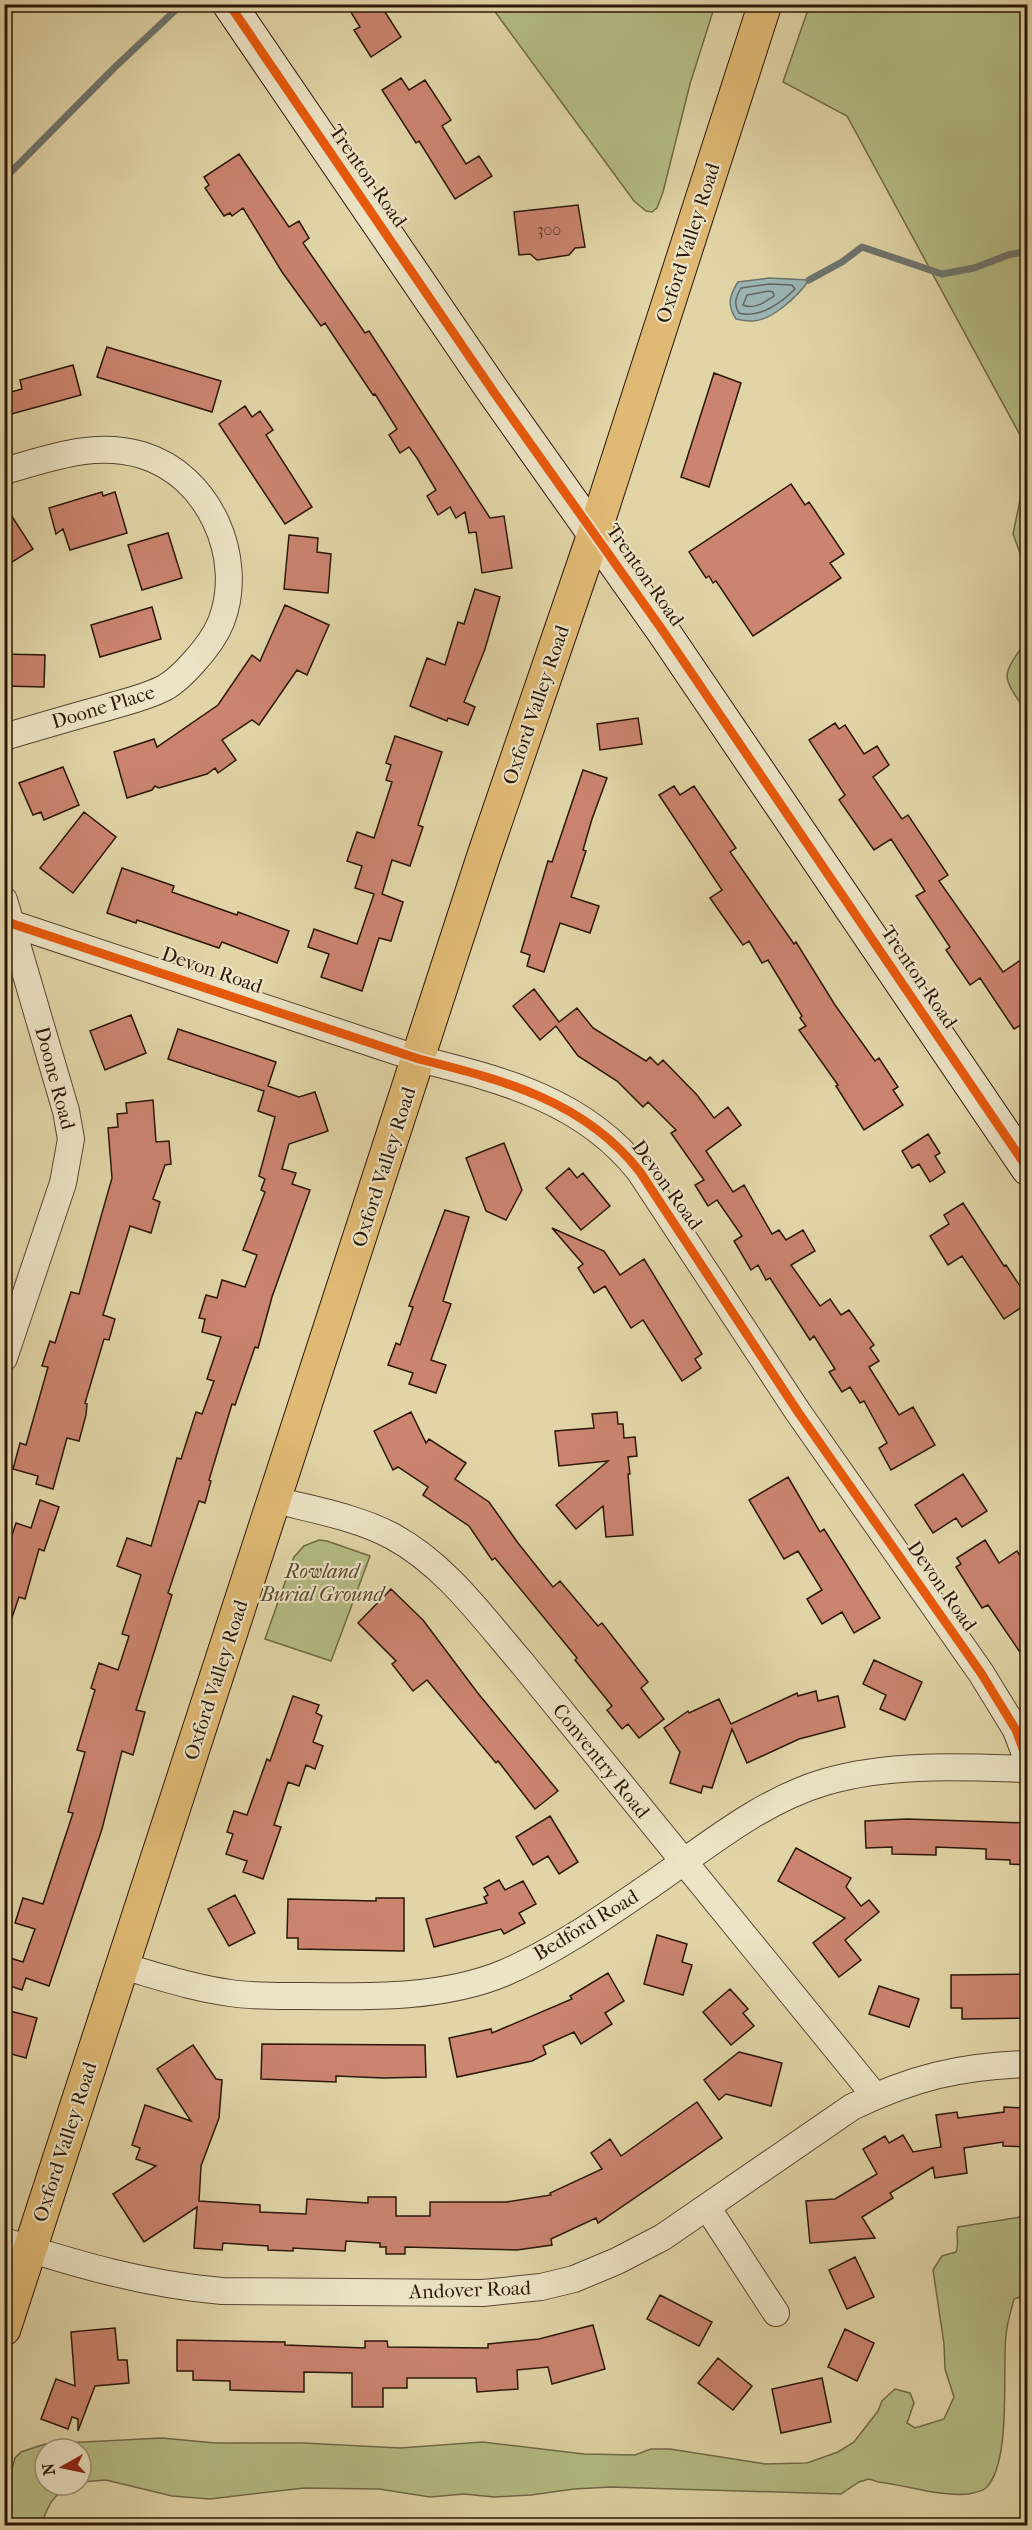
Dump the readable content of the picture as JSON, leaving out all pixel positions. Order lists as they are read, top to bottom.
{
  "streets": {
    "main road": ["Trenton Road", "Oxford Valley Road"],
    "street": [
      "Doone Place",
      "Devon Road",
      "Doone Road",
      "Conventry Road",
      "Bedford Road",
      "Andover Road"
    ]
  },
  "crossings": [
    ["Trenton Road", "Oxford Valley Road"],
    ["Oxford Valley Road", "Devon Road"],
    ["Oxford Valley Road", "Conventry Road"],
    ["Oxford Valley Road", "Bedford Road"],
    ["Oxford Valley Road", "Andover Road"],
    ["Devon Road", "Doone Road"],
    ["Conventry Road", "Bedford Road"],
    ["Conventry Road", "Andover Road"]
  ],
  "parks": ["Rowland Burial Ground"],
  "house_numbers": ["300"],
  "north": "left"
}
